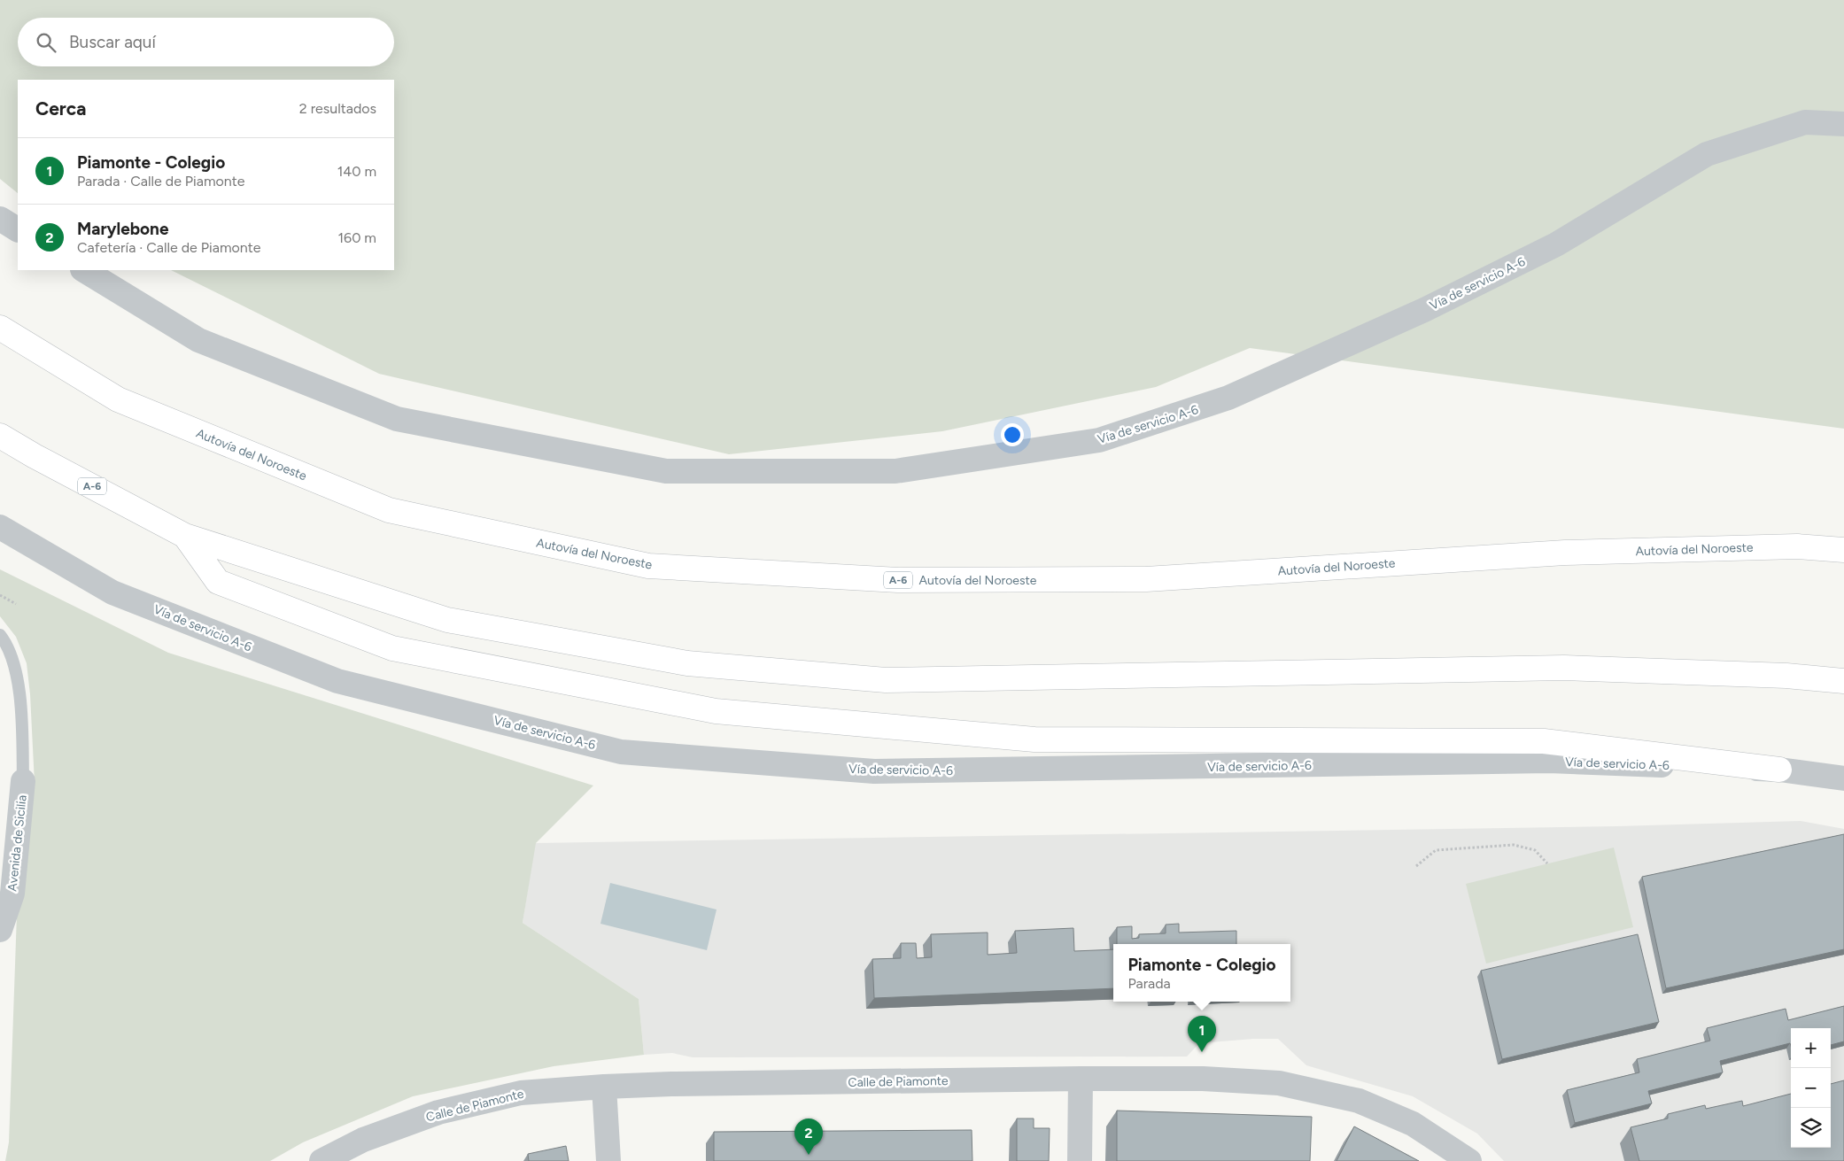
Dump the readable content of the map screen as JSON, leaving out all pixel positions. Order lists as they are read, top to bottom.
{
  "streets": {
    "highway": ["Autovía del Noroeste", "A-6"],
    "street": ["Vía de servicio A-6", "Avenida de Sicilia", "Calle de Piamonte"]
  },
  "page": {
    "search": "Buscar aquí",
    "heading": ["Cerca", "2 resultados"],
    "list": [
      {
        "mark": "1",
        "name": "Piamonte - Colegio",
        "note": "Parada · Calle de Piamonte",
        "value": "140 m"
      },
      {
        "mark": "2",
        "name": "Marylebone",
        "note": "Cafetería · Calle de Piamonte",
        "value": "160 m"
      }
    ],
    "popup": ["Piamonte - Colegio", "Parada"],
    "pins": ["1", "2"],
    "map_buttons": ["+", "−"]
  }
}
